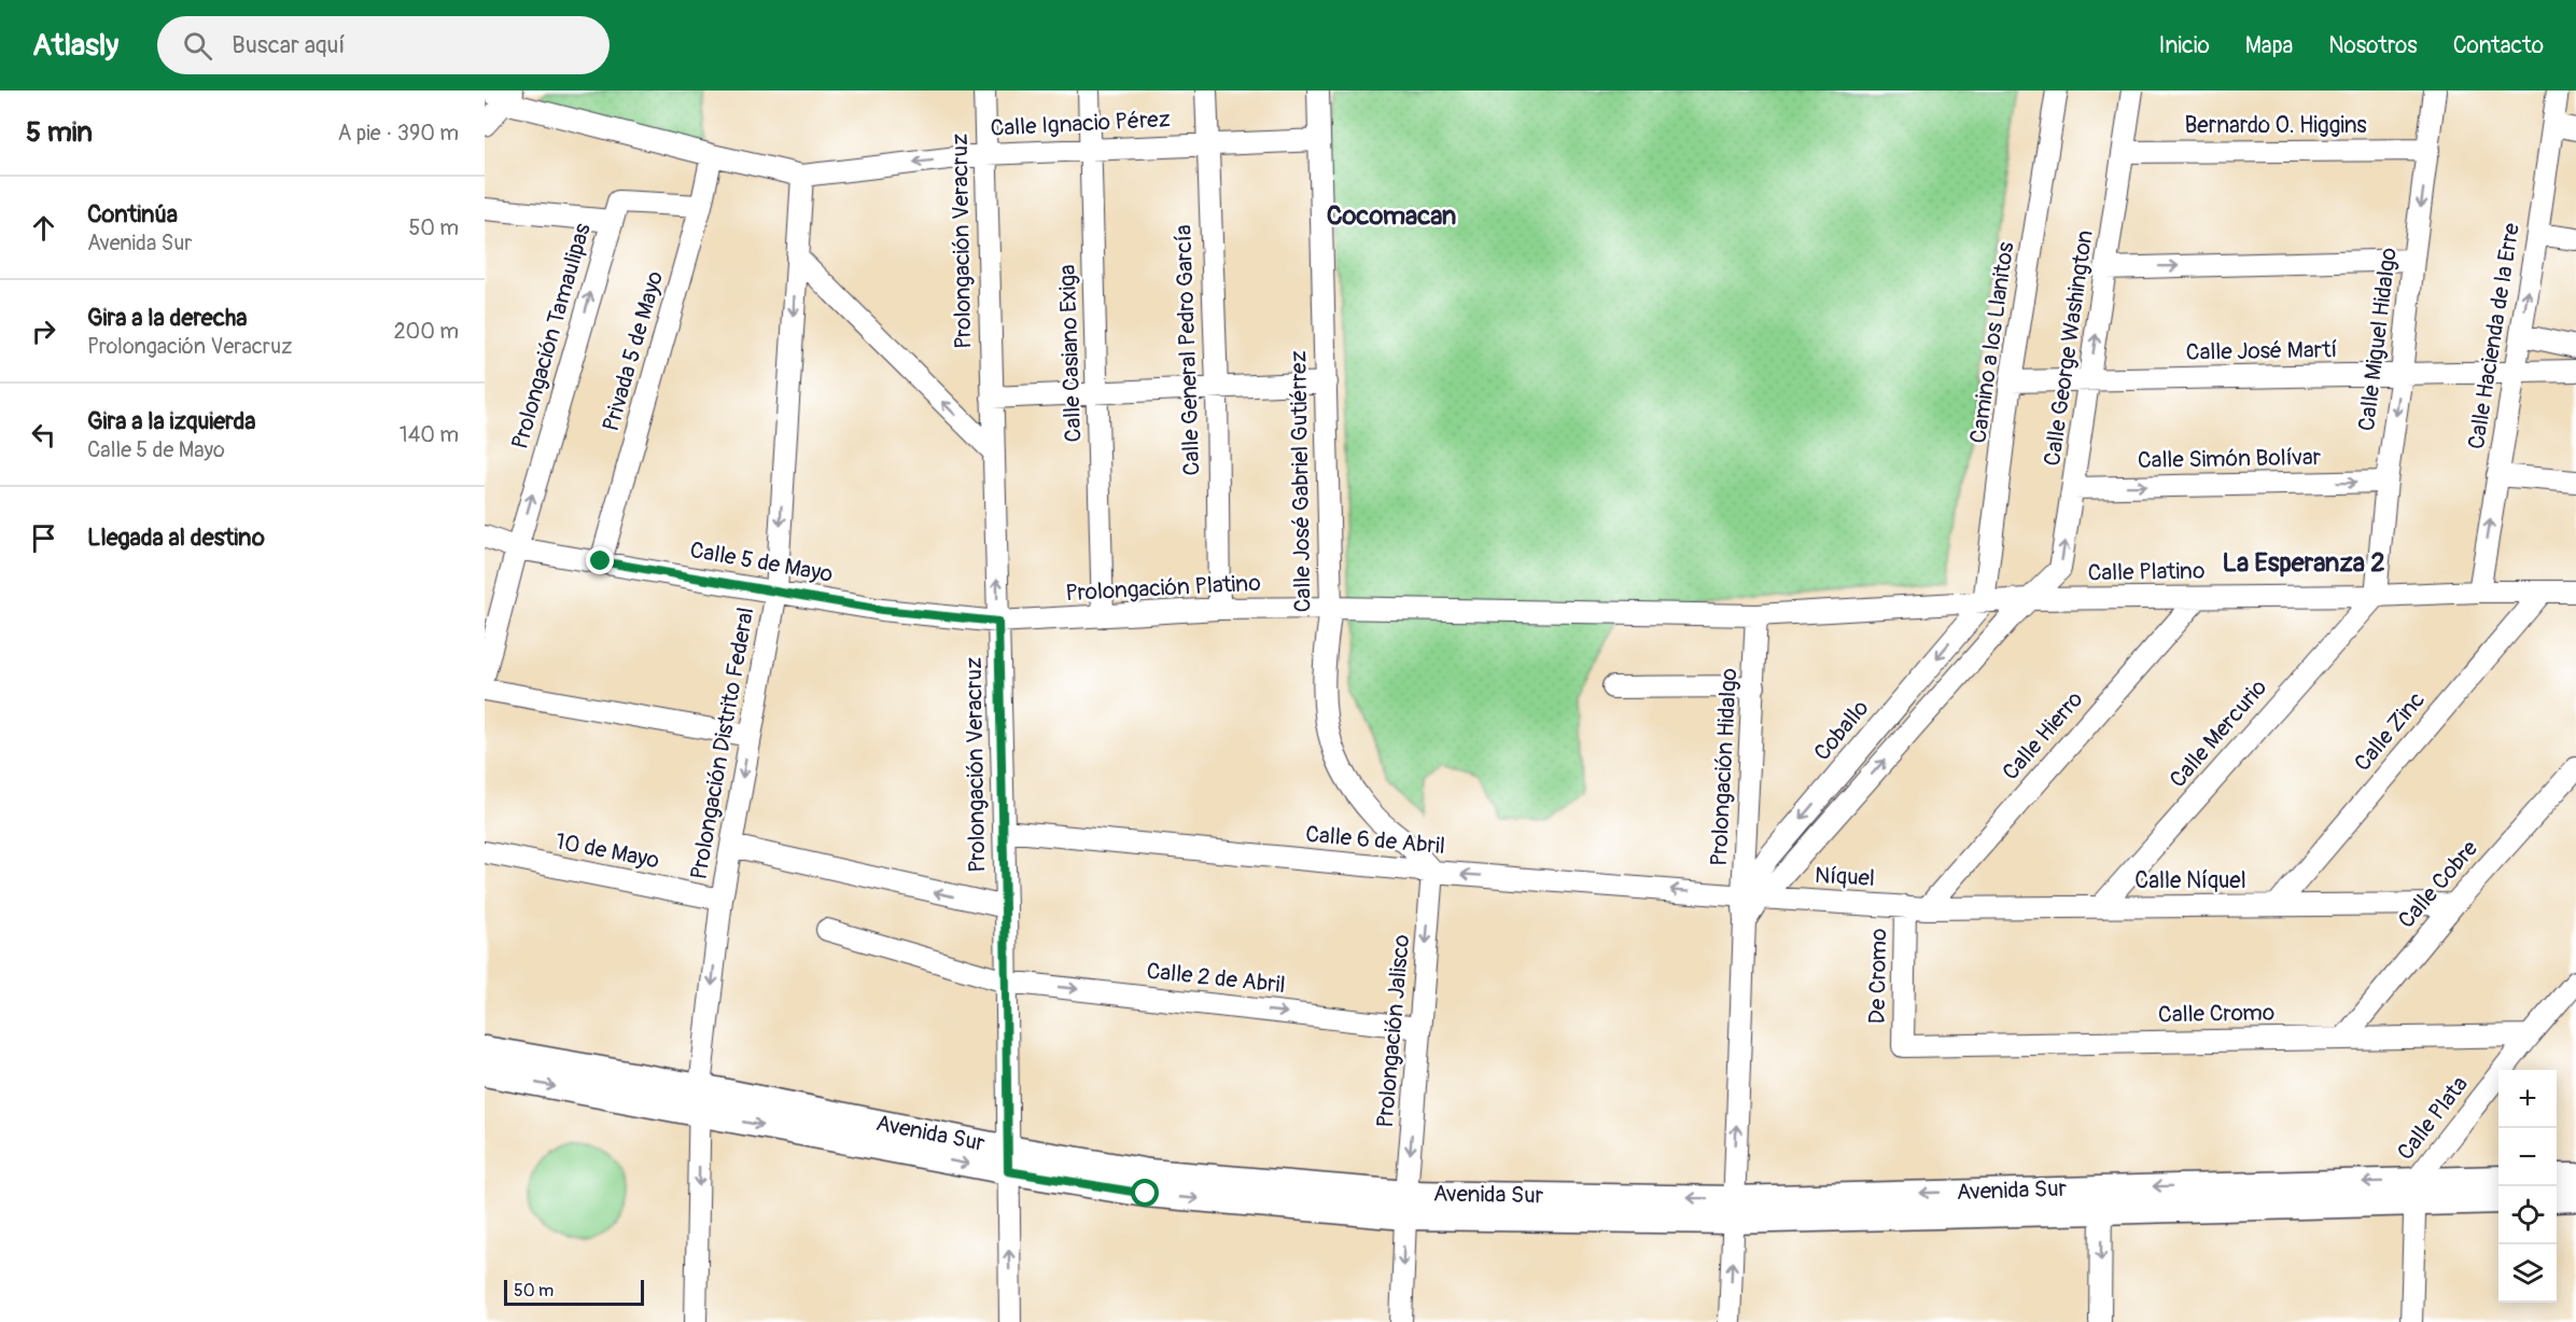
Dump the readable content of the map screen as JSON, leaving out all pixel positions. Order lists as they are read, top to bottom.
{
  "streets": {
    "main road": ["Avenida Sur"],
    "street": [
      "Calle Ignacio Pérez",
      "Bernardo O. Higgins",
      "Prolongación Veracruz",
      "Prolongación Tamaulipas",
      "Calle Hacienda de la Erre",
      "Calle Miguel Hidalgo",
      "Camino a los Llanitos",
      "Calle George Washington",
      "Calle General Pedro García",
      "Privada 5 de Mayo",
      "Calle José Martí",
      "Calle Casiano Exiga",
      "Calle Simón Bolívar",
      "Calle José Gabriel Gutiérrez",
      "Calle 5 de Mayo",
      "Calle Platino",
      "Prolongación Platino",
      "Coballo",
      "Calle Zinc",
      "Calle Mercurio",
      "Calle Hierro",
      "Prolongación Distrito Federal",
      "Prolongación Hidalgo",
      "Calle 6 de Abril",
      "10 de Mayo",
      "Níquel",
      "Calle Níquel",
      "Calle Cobre",
      "De Cromo",
      "Calle 2 de Abril",
      "Calle Cromo",
      "Prolongación Jalisco",
      "Calle Plata"
    ]
  },
  "crossings": [
    ["Calle Ignacio Pérez", "Prolongación Veracruz"],
    ["Calle Ignacio Pérez", "Calle General Pedro García"],
    ["Calle Ignacio Pérez", "Privada 5 de Mayo"],
    ["Calle Ignacio Pérez", "Calle Casiano Exiga"],
    ["Calle Ignacio Pérez", "Calle José Gabriel Gutiérrez"],
    ["Calle Ignacio Pérez", "Prolongación Distrito Federal"],
    ["Bernardo O. Higgins", "Calle Miguel Hidalgo"],
    ["Bernardo O. Higgins", "Calle George Washington"],
    ["Prolongación Veracruz", "Calle 5 de Mayo"],
    ["Prolongación Veracruz", "Prolongación Platino"],
    ["Prolongación Veracruz", "Calle 6 de Abril"],
    ["Prolongación Veracruz", "Calle 2 de Abril"],
    ["Prolongación Veracruz", "Avenida Sur"],
    ["Prolongación Tamaulipas", "Calle 5 de Mayo"],
    ["Calle Hacienda de la Erre", "Calle José Martí"],
    ["Calle Hacienda de la Erre", "Calle Platino"],
    ["Calle Miguel Hidalgo", "Calle José Martí"],
    ["Calle Miguel Hidalgo", "Calle Simón Bolívar"],
    ["Calle Miguel Hidalgo", "Calle Platino"],
    ["Calle Miguel Hidalgo", "Calle Mercurio"],
    ["Camino a los Llanitos", "Calle José Martí"],
    ["Camino a los Llanitos", "Calle Platino"],
    ["Camino a los Llanitos", "Coballo"],
    ["Calle George Washington", "Calle José Martí"],
    ["Calle George Washington", "Calle Simón Bolívar"],
    ["Calle George Washington", "Calle Platino"],
    ["Calle George Washington", "Coballo"],
    ["Calle George Washington", "Prolongación Hidalgo"],
    ["Calle George Washington", "Calle 6 de Abril"],
    ["Calle George Washington", "Níquel"],
    ["Calle General Pedro García", "Prolongación Platino"],
    ["Privada 5 de Mayo", "Calle 5 de Mayo"],
    ["Calle Casiano Exiga", "Prolongación Platino"],
    ["Calle José Gabriel Gutiérrez", "Prolongación Platino"],
    ["Calle José Gabriel Gutiérrez", "Calle 6 de Abril"],
    ["Calle José Gabriel Gutiérrez", "Prolongación Jalisco"],
    ["Calle 5 de Mayo", "Prolongación Platino"],
    ["Calle 5 de Mayo", "Prolongación Distrito Federal"],
    ["Calle Platino", "Prolongación Platino"],
    ["Calle Platino", "Coballo"],
    ["Calle Platino", "Calle Zinc"],
    ["Calle Platino", "Calle Mercurio"],
    ["Calle Platino", "Calle Hierro"],
    ["Calle Platino", "Prolongación Hidalgo"],
    ["Prolongación Platino", "Prolongación Hidalgo"],
    ["Coballo", "Prolongación Hidalgo"],
    ["Coballo", "Calle 6 de Abril"],
    ["Coballo", "Níquel"],
    ["Calle Zinc", "Calle Níquel"],
    ["Calle Mercurio", "Calle Níquel"],
    ["Calle Hierro", "Níquel"],
    ["Calle Hierro", "Calle Níquel"],
    ["Prolongación Distrito Federal", "10 de Mayo"],
    ["Prolongación Distrito Federal", "Avenida Sur"],
    ["Prolongación Hidalgo", "Calle 6 de Abril"],
    ["Prolongación Hidalgo", "Níquel"],
    ["Prolongación Hidalgo", "Avenida Sur"],
    ["Calle 6 de Abril", "Níquel"],
    ["Calle 6 de Abril", "Prolongación Jalisco"],
    ["Níquel", "Calle Níquel"],
    ["Níquel", "De Cromo"],
    ["Calle Níquel", "Calle Cobre"],
    ["Calle Cobre", "Calle Cromo"],
    ["De Cromo", "Calle Cromo"],
    ["Calle 2 de Abril", "Prolongación Jalisco"],
    ["Calle Cromo", "Calle Plata"],
    ["Prolongación Jalisco", "Avenida Sur"],
    ["Calle Plata", "Avenida Sur"]
  ],
  "one_way": [
    "Prolongación Tamaulipas",
    "Calle Hacienda de la Erre",
    "Calle Miguel Hidalgo",
    "Calle George Washington",
    "Calle Simón Bolívar",
    "Coballo",
    "Prolongación Distrito Federal",
    "Prolongación Hidalgo",
    "Calle 6 de Abril",
    "Calle 2 de Abril",
    "Prolongación Jalisco"
  ],
  "districts": ["Cocomacan", "La Esperanza 2"],
  "scale_bar": "50 m",
  "page": {
    "header": "Atlasly",
    "search": "Buscar aquí",
    "nav": [
      "Inicio",
      "Mapa",
      "Nosotros",
      "Contacto"
    ],
    "heading": ["5 min", "A pie · 390 m"],
    "list": [
      ["Continúa", "Avenida Sur", "50 m"],
      ["Gira a la derecha", "Prolongación Veracruz", "200 m"],
      ["Gira a la izquierda", "Calle 5 de Mayo", "140 m"],
      "Llegada al destino"
    ],
    "map_buttons": ["+", "−"],
    "scale": "50 m"
  }
}
